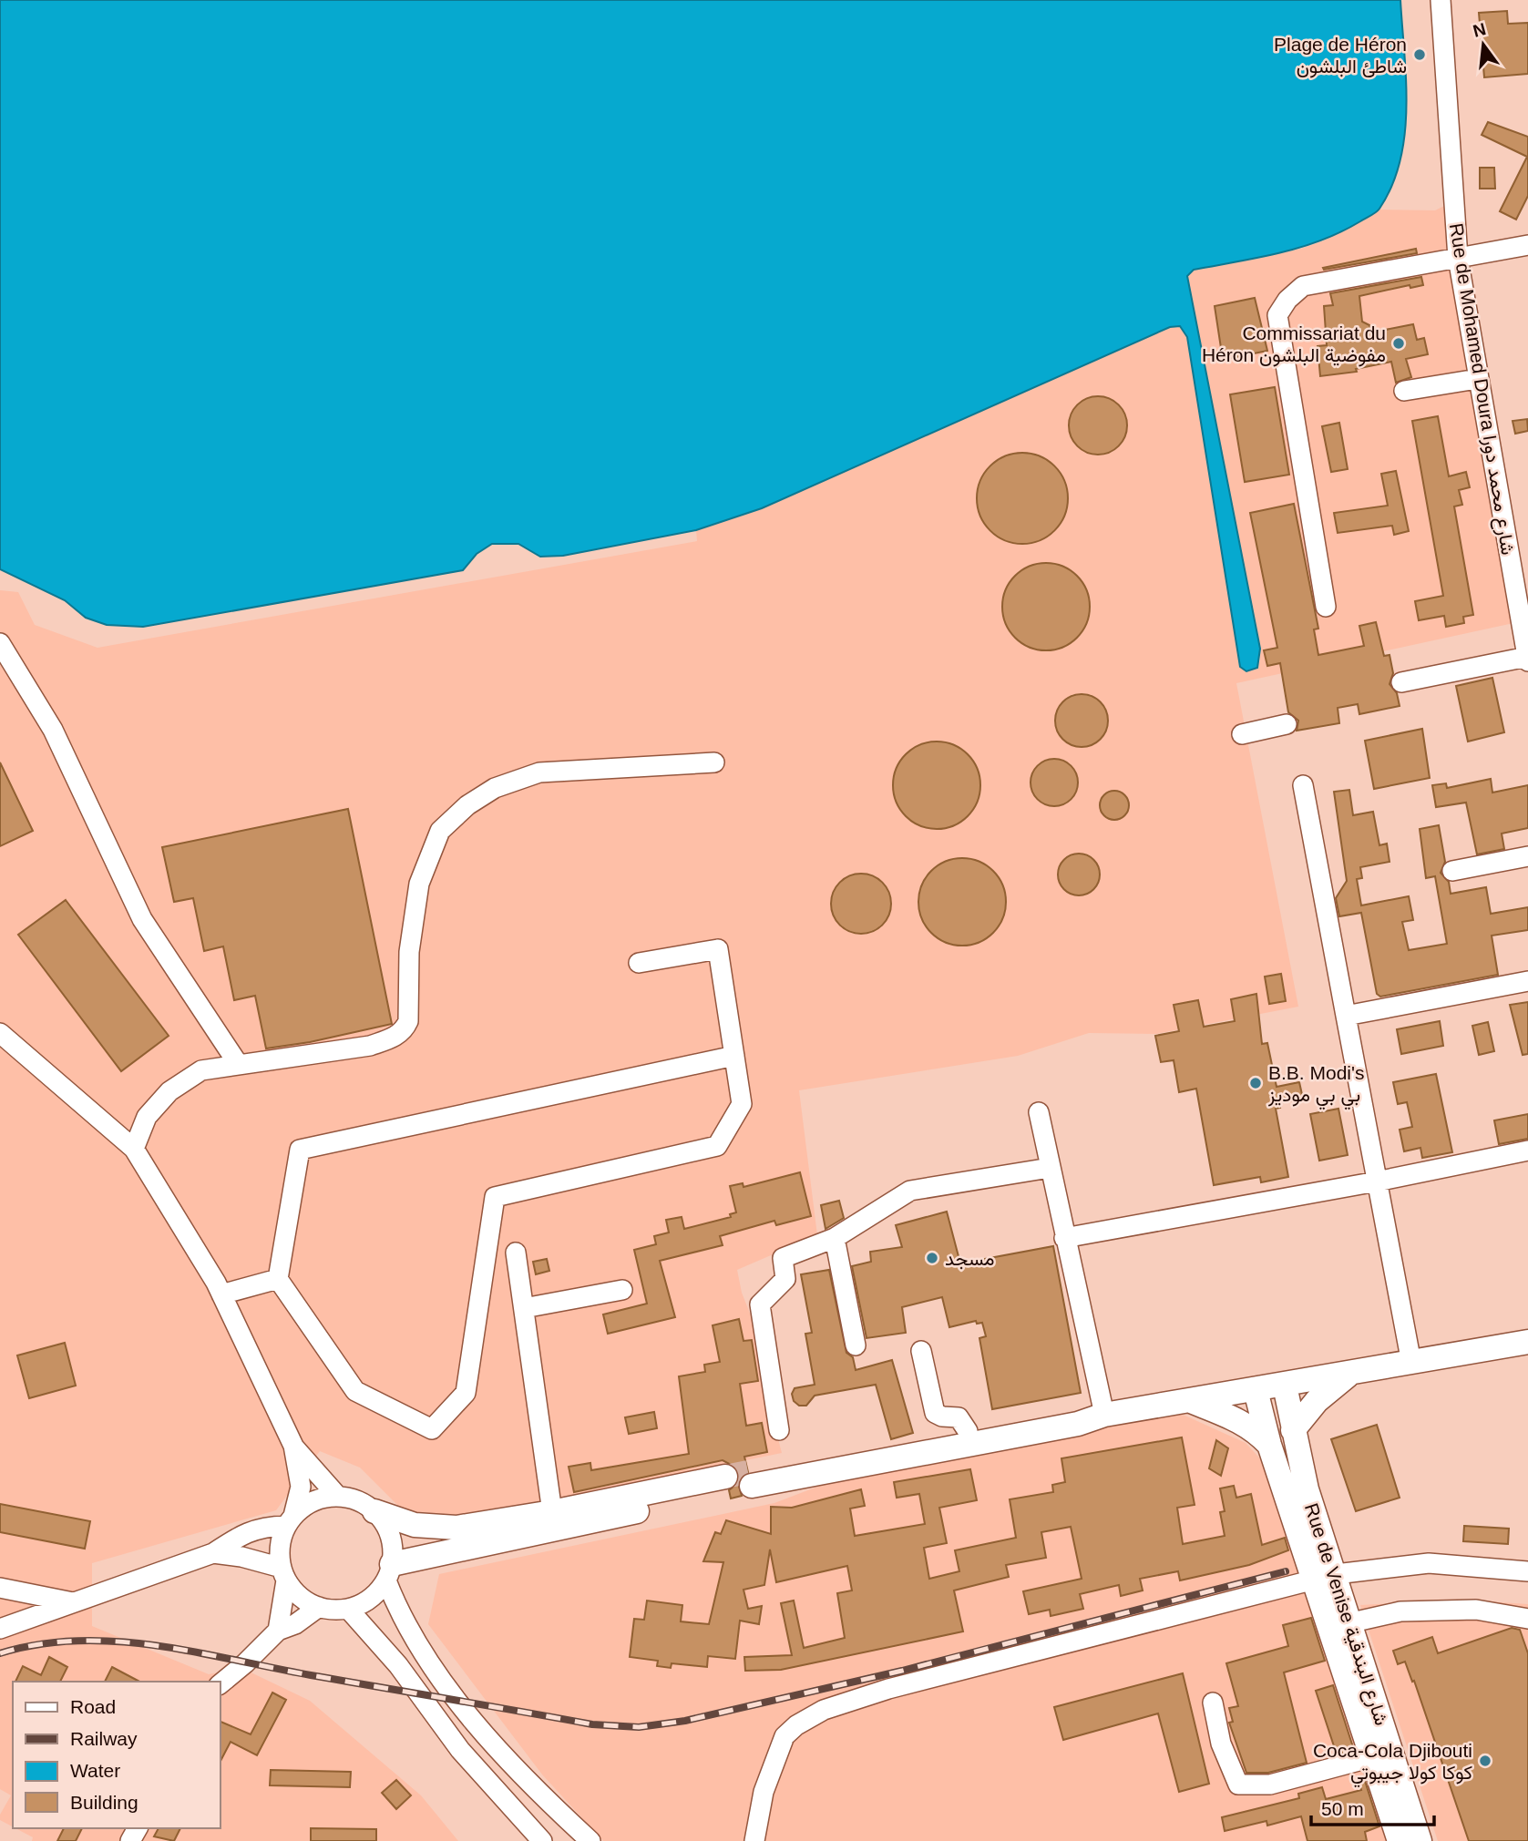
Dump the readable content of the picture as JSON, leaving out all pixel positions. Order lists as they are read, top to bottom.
{
  "streets": {
    "main road": ["Rue de Venise شارع البندقية"],
    "street": ["Rue de Mohamed Doura شارع محمد دورا"]
  },
  "places": [
    "Plage de Héron شاطئ البلشون",
    "Commissariat du Héron مفوضية البلشون",
    "B.B. Modi's بي بي موديز",
    "مسجد",
    "Coca-Cola Djibouti كوكا كولا جيبوتي"
  ],
  "legend": [
    "Road",
    "Railway",
    "Water",
    "Building"
  ],
  "scale_bar": "50 m",
  "north": "top"
}
